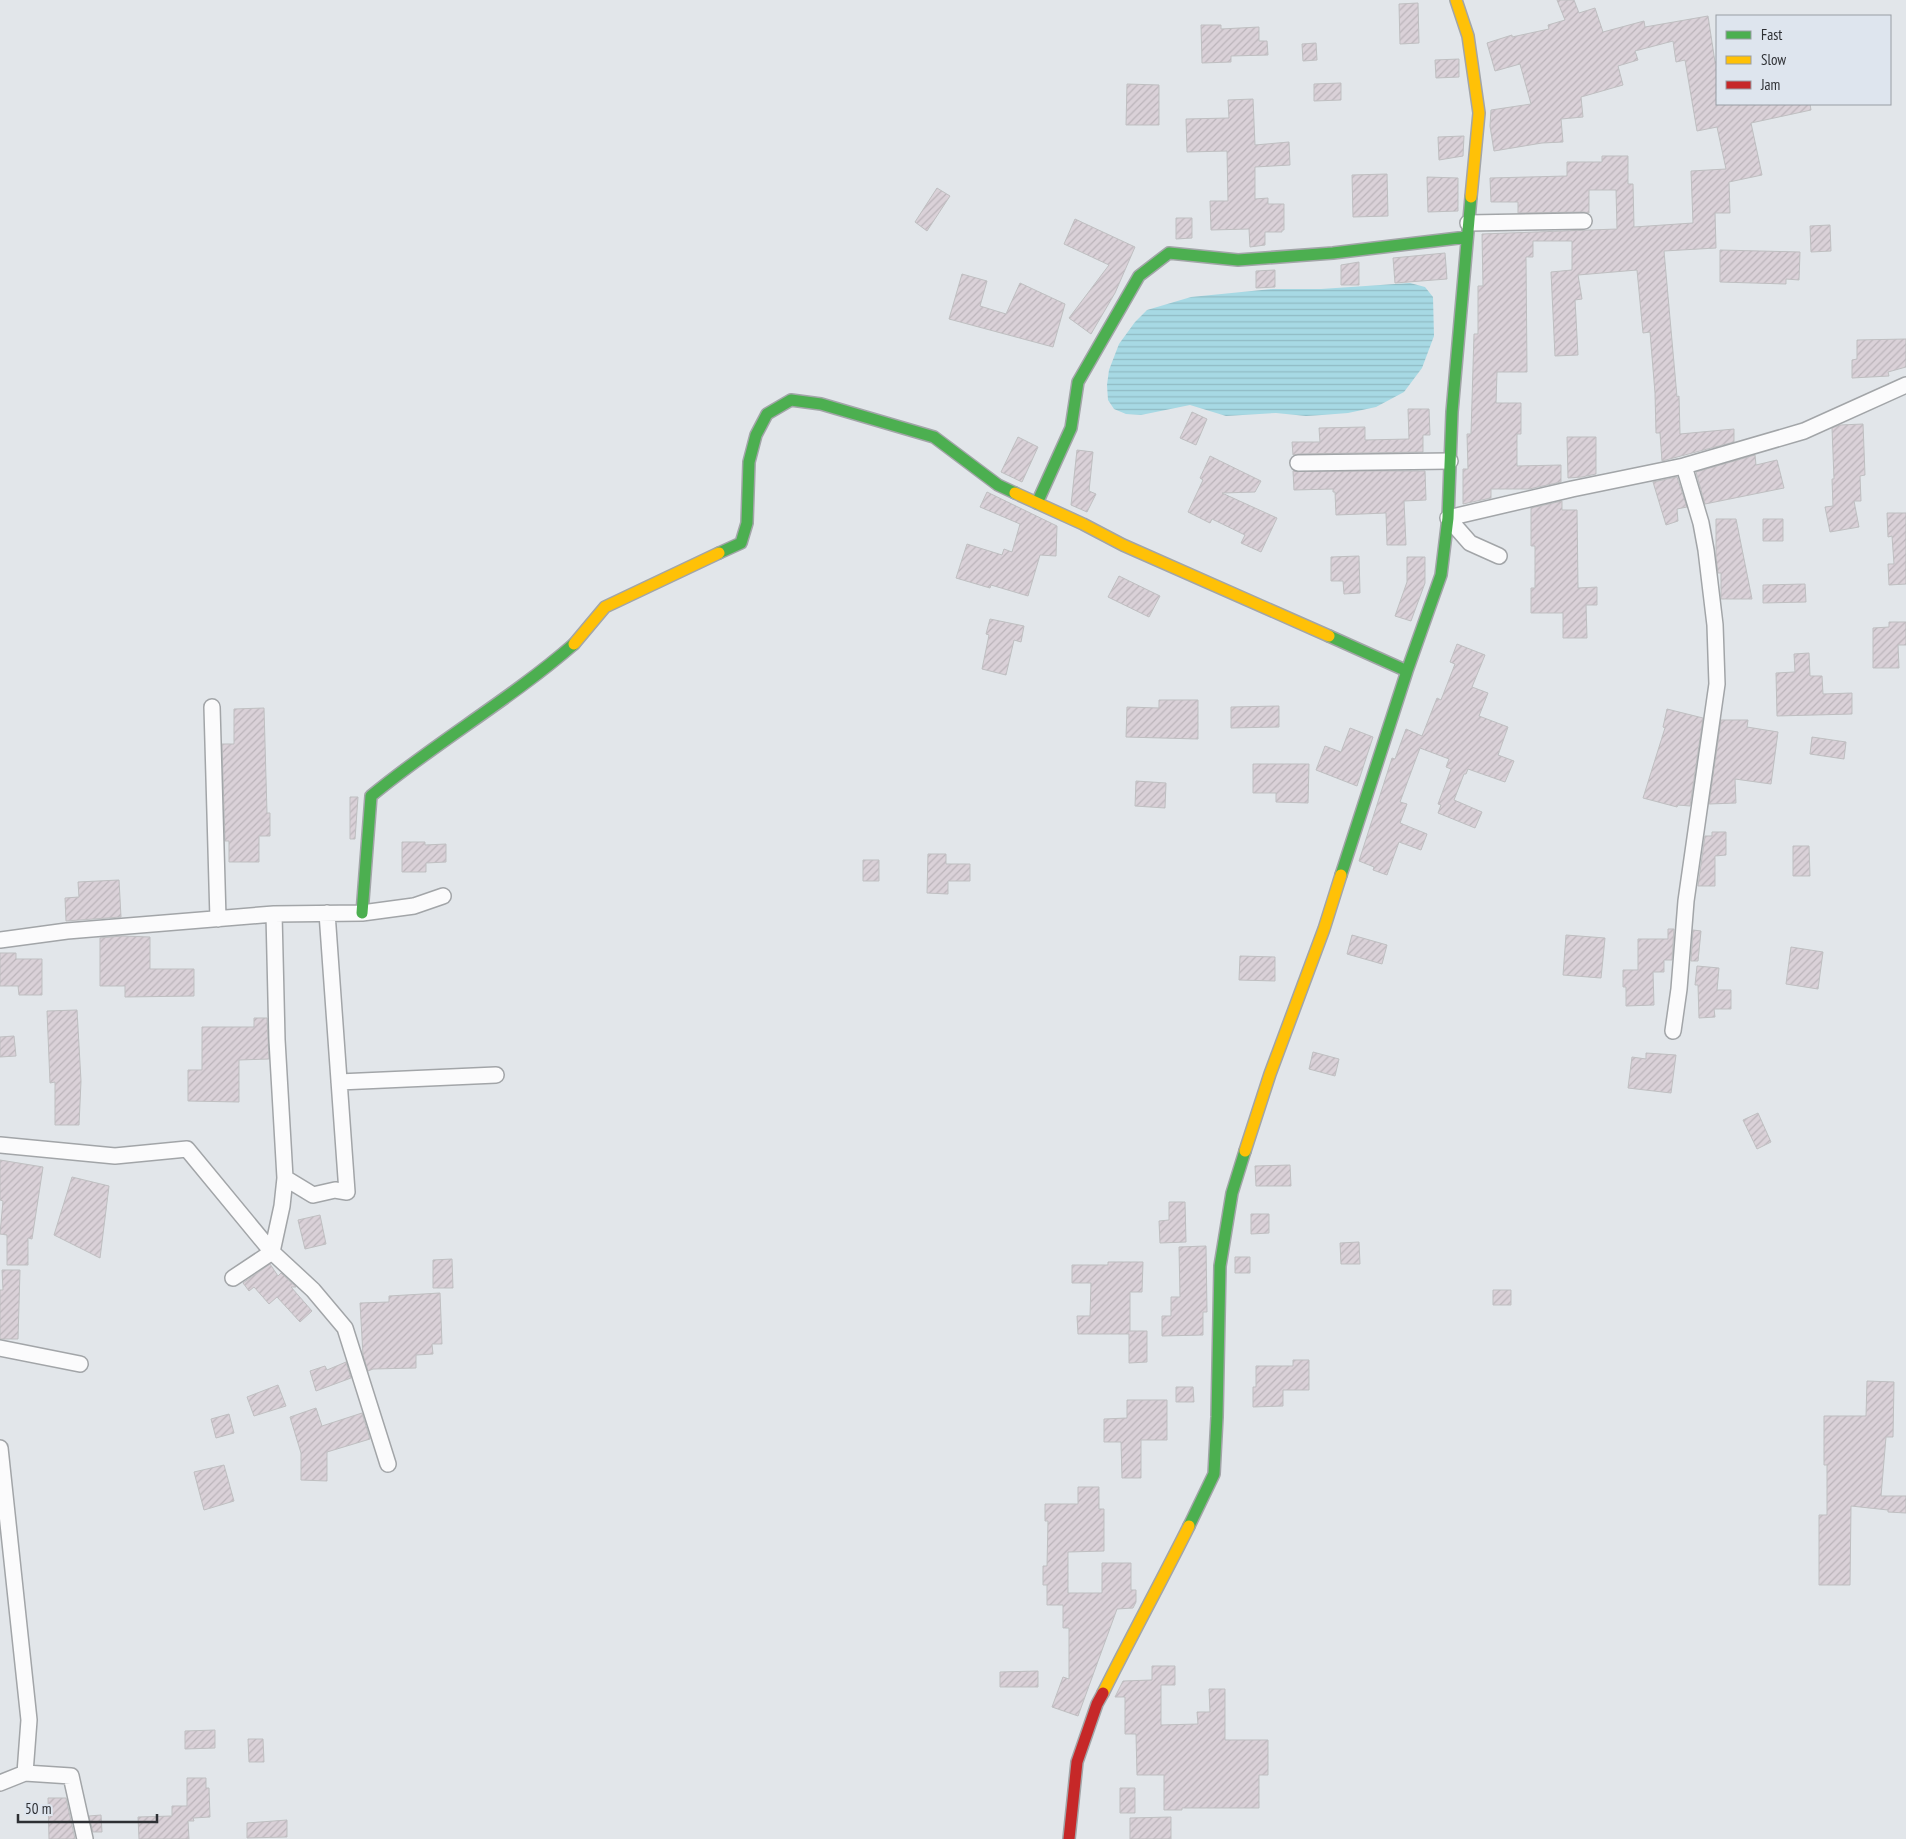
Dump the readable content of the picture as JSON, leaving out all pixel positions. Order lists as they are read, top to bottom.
{
  "legend": ["Fast", "Slow", "Jam"],
  "scale_bar": "50 m"
}
